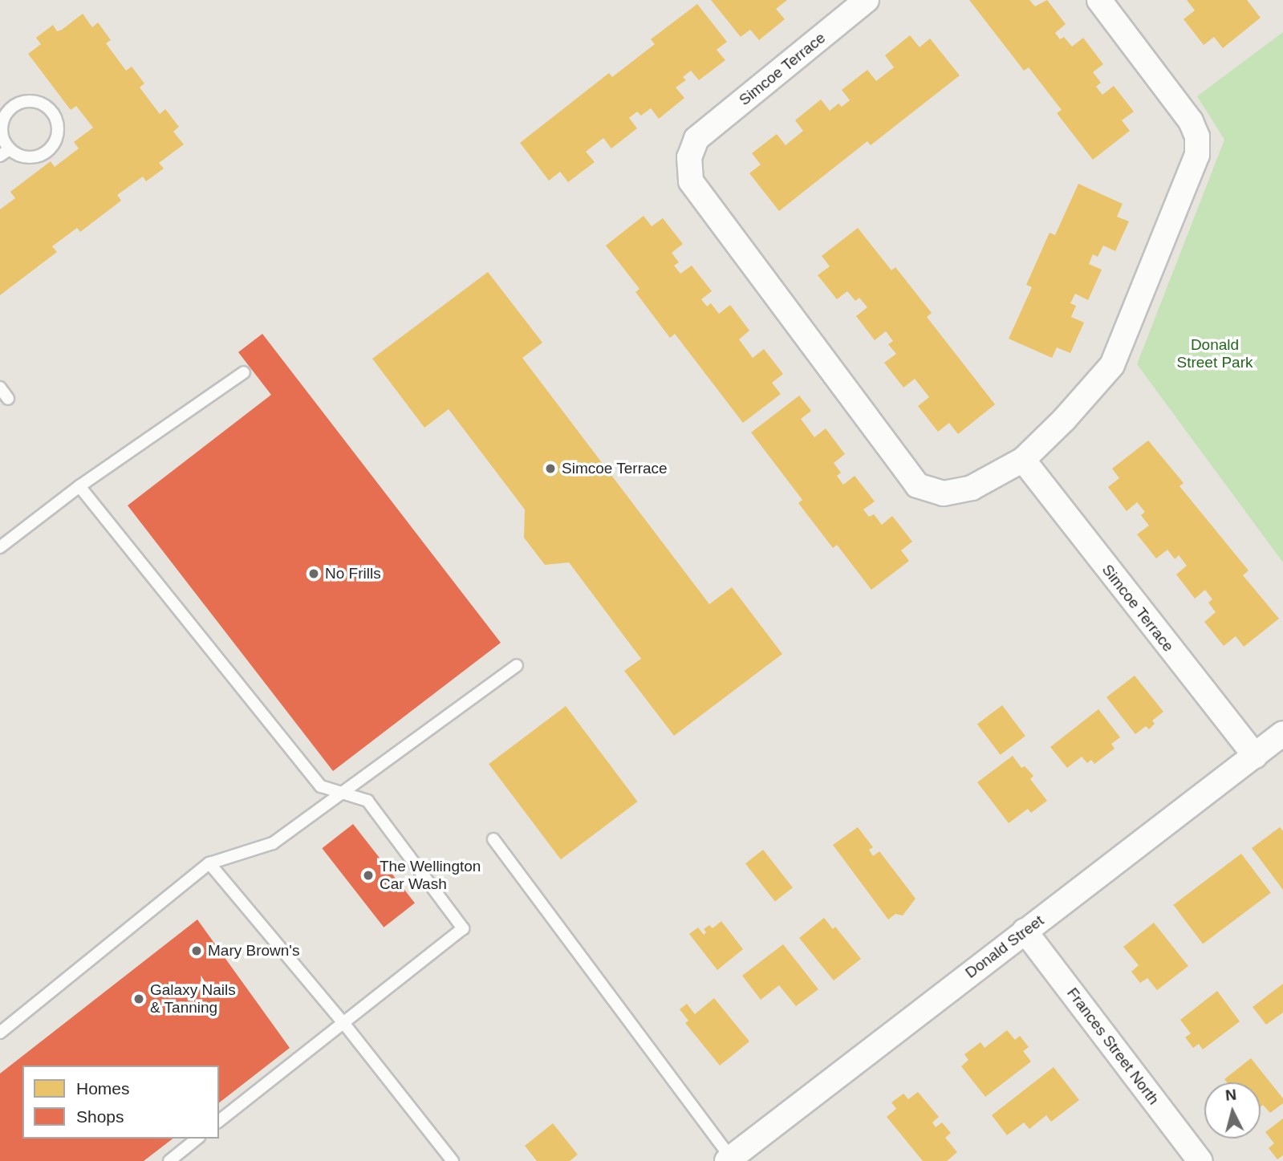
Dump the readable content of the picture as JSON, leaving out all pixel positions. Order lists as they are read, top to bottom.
{
  "streets": {
    "street": ["Simcoe Terrace", "Donald Street", "Frances Street North"]
  },
  "crossings": [
    ["Simcoe Terrace", "Donald Street"],
    ["Donald Street", "Frances Street North"]
  ],
  "parks": ["Donald Street Park"],
  "places": [
    "Simcoe Terrace",
    "No Frills",
    "The Wellington Car Wash",
    "Mary Brown's",
    "Galaxy Nails & Tanning"
  ],
  "legend": ["Homes", "Shops"],
  "north": "top"
}
